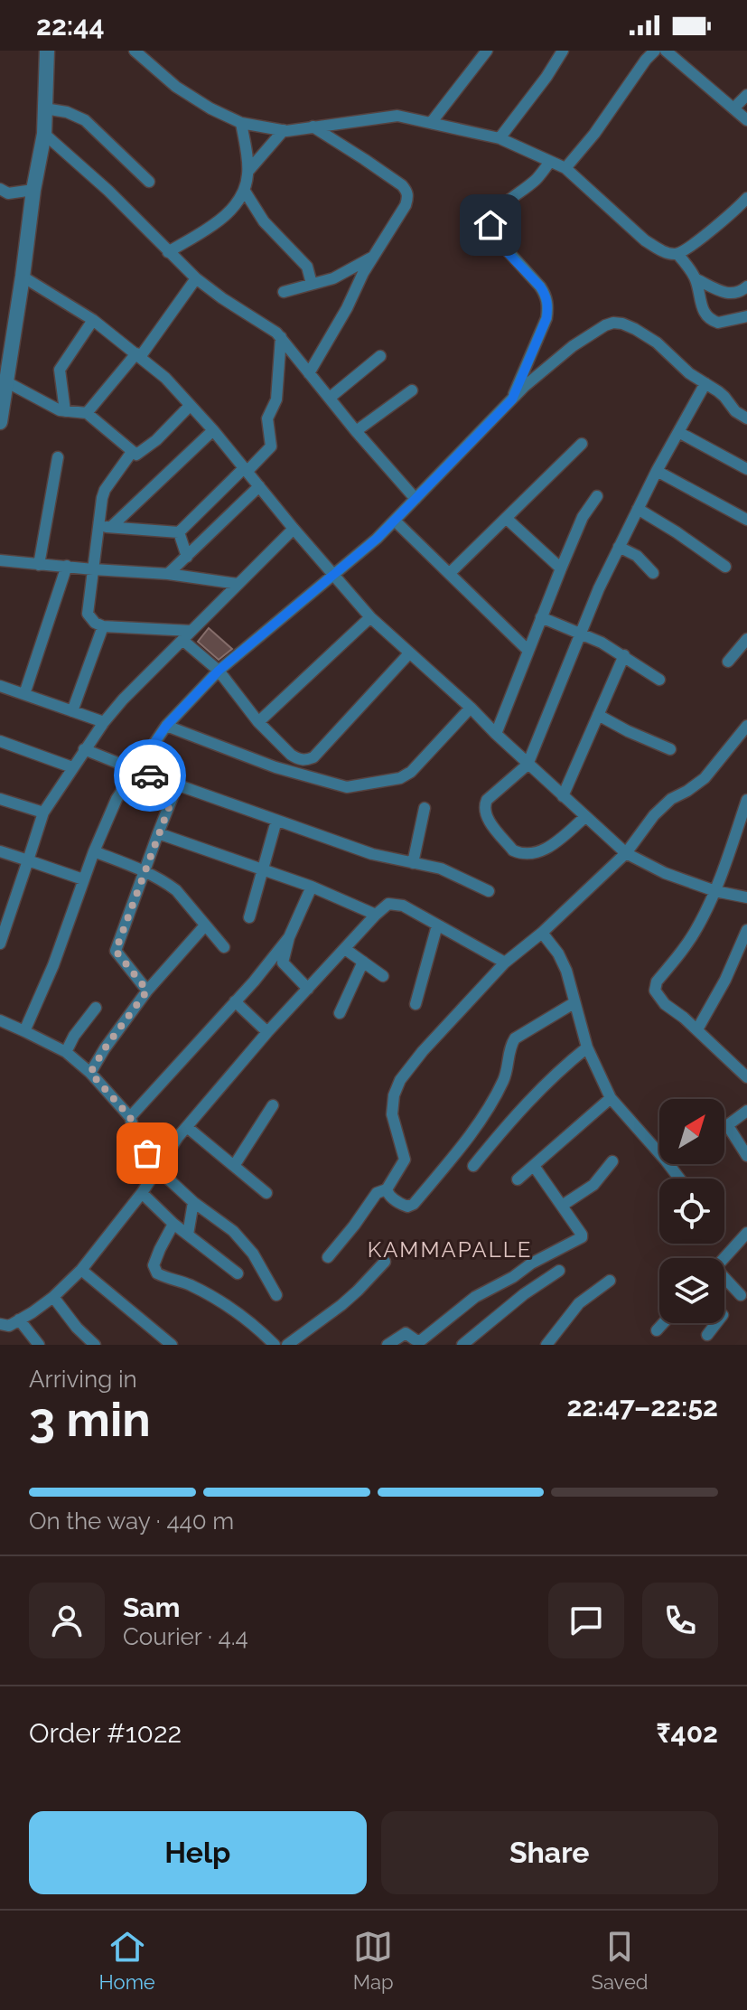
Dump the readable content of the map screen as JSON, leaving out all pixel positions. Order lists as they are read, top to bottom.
{
  "districts": ["KAMMAPALLE"],
  "north": "top right",
  "page": {
    "status": "22:44",
    "heading": ["3 min", "Arriving in", "22:47–22:52"],
    "panel": [
      "Sam",
      "Courier · 4.4",
      "Order #1022",
      "₹402"
    ],
    "bar": "On the way · 440 m",
    "buttons": ["Help", "Share"],
    "tabs": ["Home", "Map", "Saved"]
  }
}
